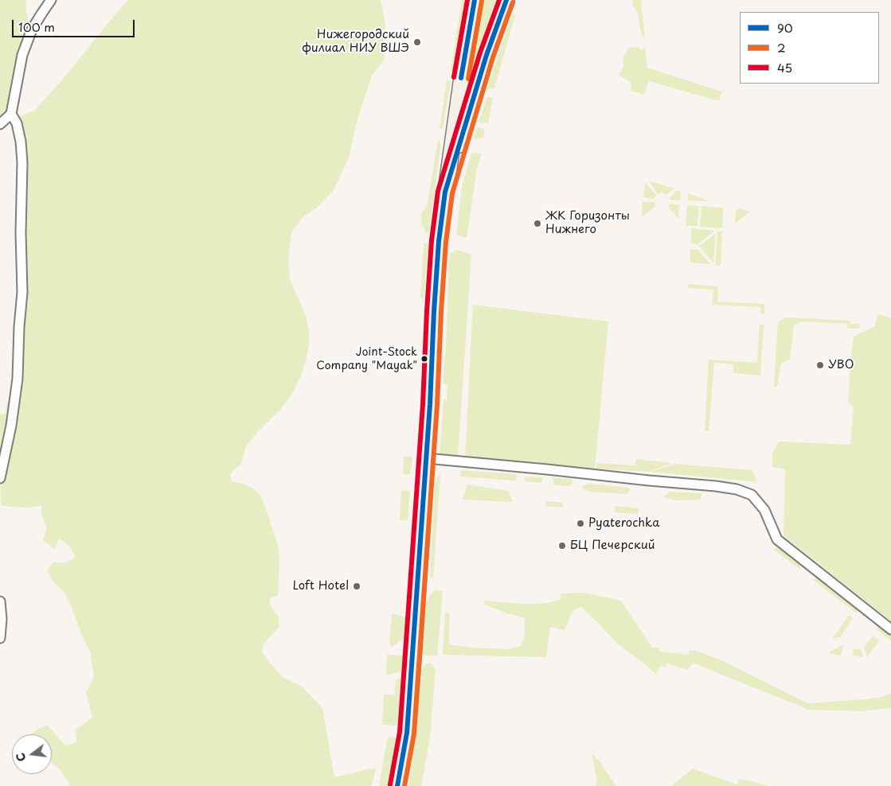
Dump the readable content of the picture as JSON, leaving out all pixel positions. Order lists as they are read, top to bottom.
{
  "places": [
    "Нижегородский филиал НИУ ВШЭ",
    "ЖК Горизонты Нижнего",
    "Joint-Stock Company \"Mayak\"",
    "УВО",
    "Pyaterochka",
    "БЦ Печерский",
    "Loft Hotel"
  ],
  "lines": ["transit line 90", "transit line 45", "transit line 2"],
  "legend": ["90", "2", "45"],
  "scale_bar": "100 m",
  "north": "left"
}
